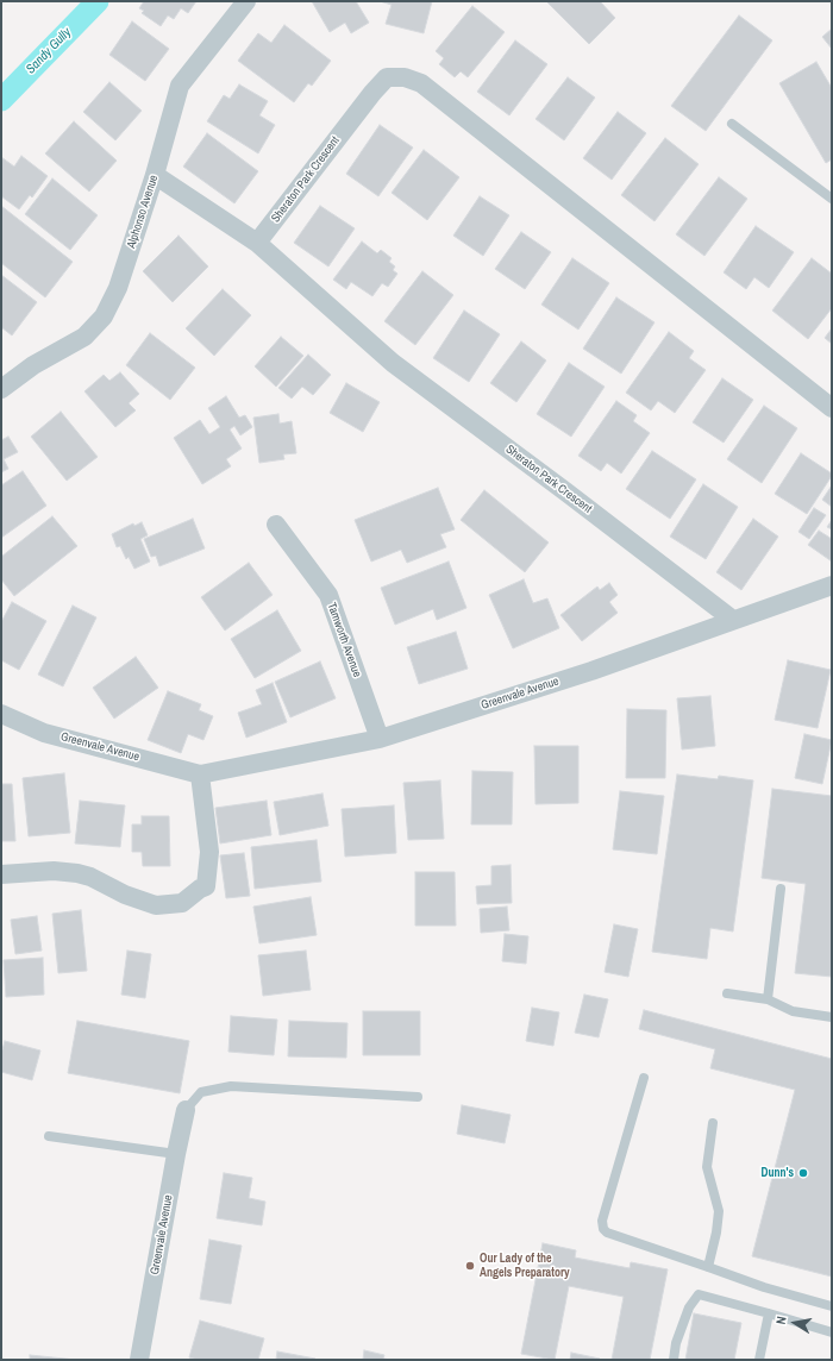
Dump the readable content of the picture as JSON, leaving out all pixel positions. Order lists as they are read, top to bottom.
{
  "streets": {
    "street": [
      "Sheraton Park Crescent",
      "Alphonso Avenue",
      "Tamworth Avenue",
      "Greenvale Avenue"
    ]
  },
  "crossings": [
    ["Sheraton Park Crescent", "Greenvale Avenue"],
    ["Tamworth Avenue", "Greenvale Avenue"]
  ],
  "water": ["Sandy Gully"],
  "places": ["Dunn's", "Our Lady of the Angels Preparatory"],
  "north": "left"
}
